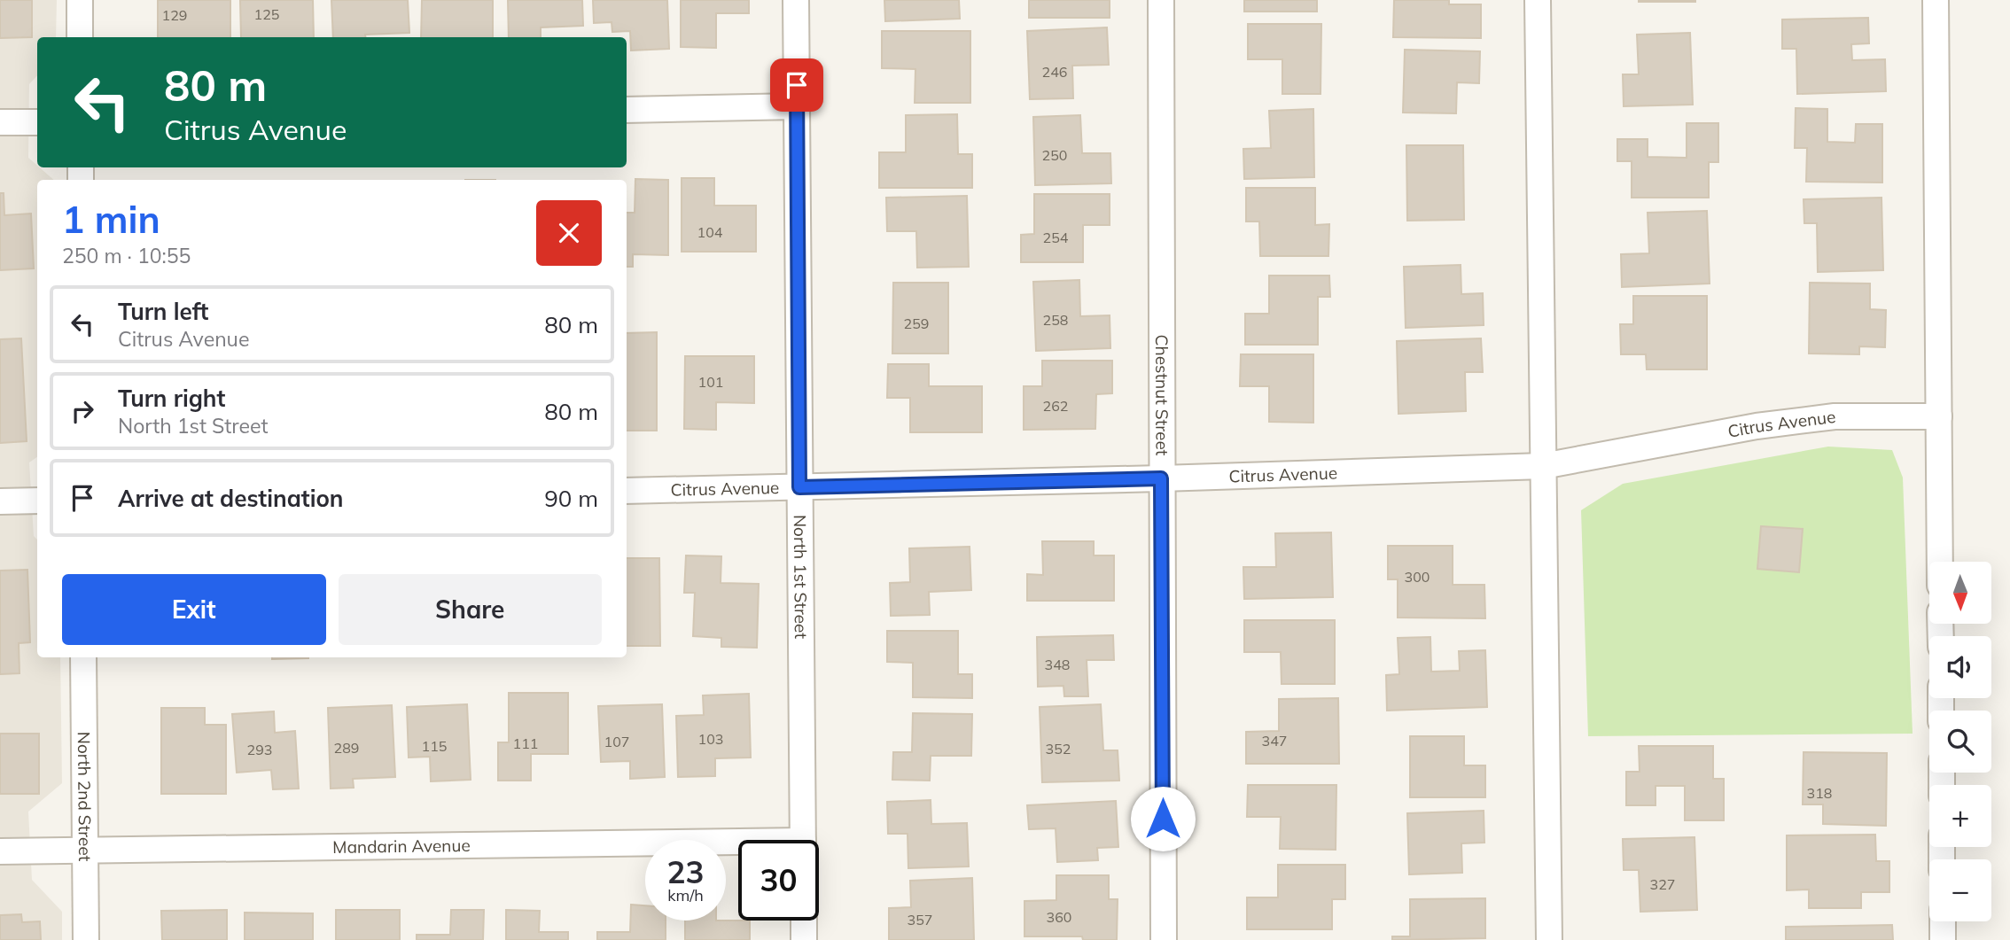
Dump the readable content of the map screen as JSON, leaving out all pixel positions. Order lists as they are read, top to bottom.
{
  "streets": {
    "street": [
      "Chestnut Street",
      "Citrus Avenue",
      "North 1st Street",
      "North 2nd Street",
      "Mandarin Avenue"
    ]
  },
  "crossings": [
    ["Chestnut Street", "Citrus Avenue"],
    ["Citrus Avenue", "North 1st Street"],
    ["North 2nd Street", "Mandarin Avenue"]
  ],
  "house_numbers": [
    "125",
    "129",
    "246",
    "250",
    "104",
    "254",
    "258",
    "259",
    "101",
    "262",
    "300",
    "348",
    "103",
    "347",
    "107",
    "111",
    "115",
    "289",
    "352",
    "293",
    "318",
    "327",
    "360",
    "357"
  ],
  "north": "bottom",
  "page": {
    "turn": ["80 m", "Citrus Avenue"],
    "heading": ["1 min", "250 m · 10:55"],
    "list": [
      {
        "name": "Turn left",
        "note": "Citrus Avenue",
        "value": "80 m"
      },
      {
        "name": "Turn right",
        "note": "North 1st Street",
        "value": "80 m"
      },
      {
        "name": "Arrive at destination",
        "value": "90 m"
      }
    ],
    "map_buttons": ["+", "−"],
    "buttons": ["Exit", "Share"],
    "speed": "23 km/h",
    "limit": "30"
  }
}
